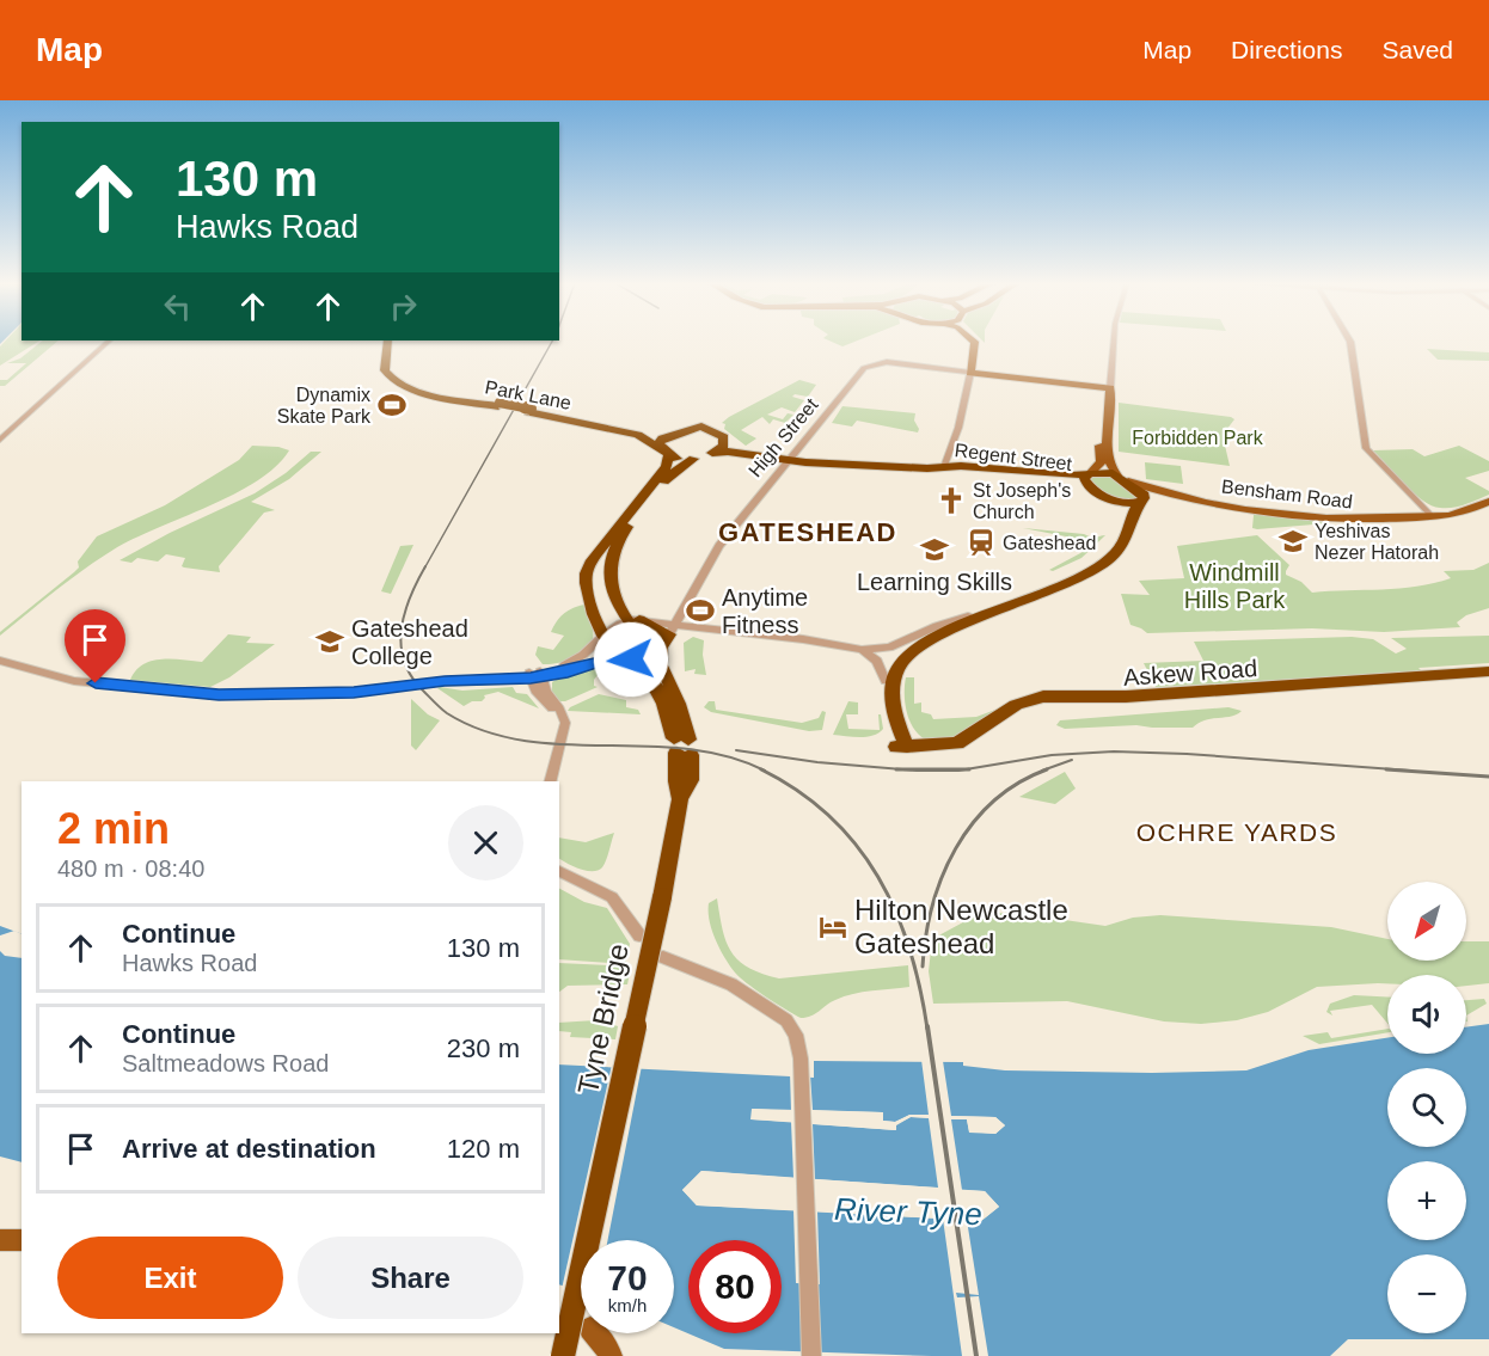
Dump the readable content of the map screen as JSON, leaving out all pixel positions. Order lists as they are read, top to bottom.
{
  "streets": {
    "highway": [
      "Park Lane",
      "Regent Street",
      "Askew Road",
      "Tyne Bridge"
    ],
    "main road": ["Bensham Road"],
    "street": ["High Street"]
  },
  "crossings": [
    ["Park Lane", "High Street"],
    ["Park Lane", "Regent Street"],
    ["Regent Street", "Bensham Road"]
  ],
  "districts": ["GATESHEAD", "OCHRE YARDS"],
  "water": ["River Tyne"],
  "parks": ["Forbidden Park", "Windmill Hills Park"],
  "places": {
    "sports": ["Dynamix Skate Park", "Anytime Fitness"],
    "church": ["St Joseph's Church"],
    "school or university": ["Yeshivas Nezer Hatorah", "Learning Skills", "Gateshead College"],
    "station": ["Gateshead"],
    "hotel": ["Hilton Newcastle Gateshead"]
  },
  "north": "bottom left",
  "page": {
    "header": "Map",
    "nav": ["Map", "Directions", "Saved"],
    "turn": ["130 m", "Hawks Road"],
    "heading": ["2 min", "480 m · 08:40"],
    "map_buttons": ["+", "−"],
    "list": [
      {
        "name": "Continue",
        "note": "Hawks Road",
        "value": "130 m"
      },
      {
        "name": "Continue",
        "note": "Saltmeadows Road",
        "value": "230 m"
      },
      {
        "name": "Arrive at destination",
        "value": "120 m"
      }
    ],
    "buttons": ["Exit", "Share"],
    "speed": "70 km/h",
    "limit": "80"
  }
}
